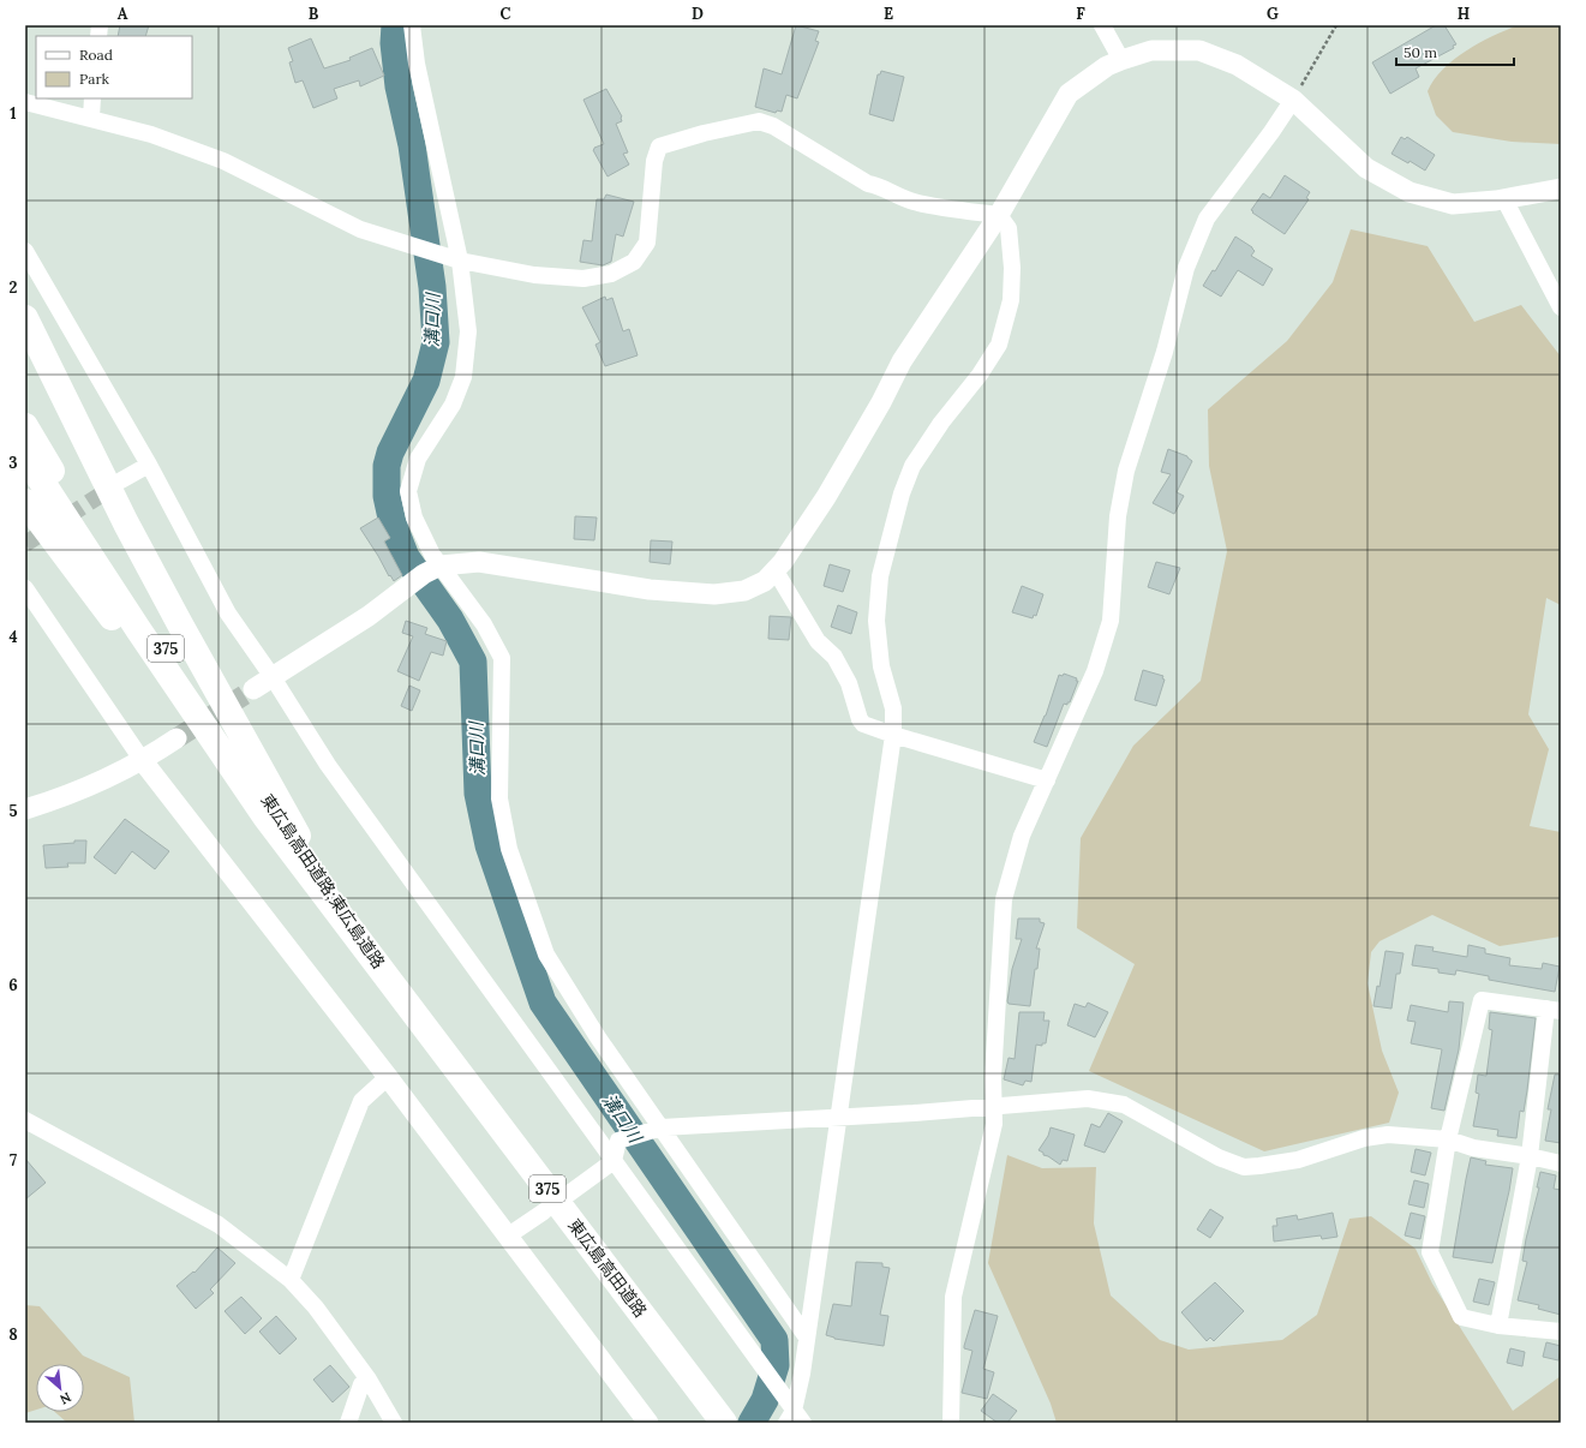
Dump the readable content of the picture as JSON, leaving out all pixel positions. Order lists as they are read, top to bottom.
{
  "streets": {
    "highway": ["375", "東広島高田道路;東広島道路", "東広島高田道路"]
  },
  "crossings": [
    ["東広島高田道路;東広島道路", "東広島高田道路"]
  ],
  "water": ["溝口川"],
  "legend": ["Road", "Park"],
  "scale_bar": "50 m",
  "north": "bottom right",
  "grid": {
    "columns": [
      "A",
      "B",
      "C",
      "D",
      "E",
      "F",
      "G",
      "H"
    ],
    "rows": [
      "1",
      "2",
      "3",
      "4",
      "5",
      "6",
      "7",
      "8"
    ]
  }
}
